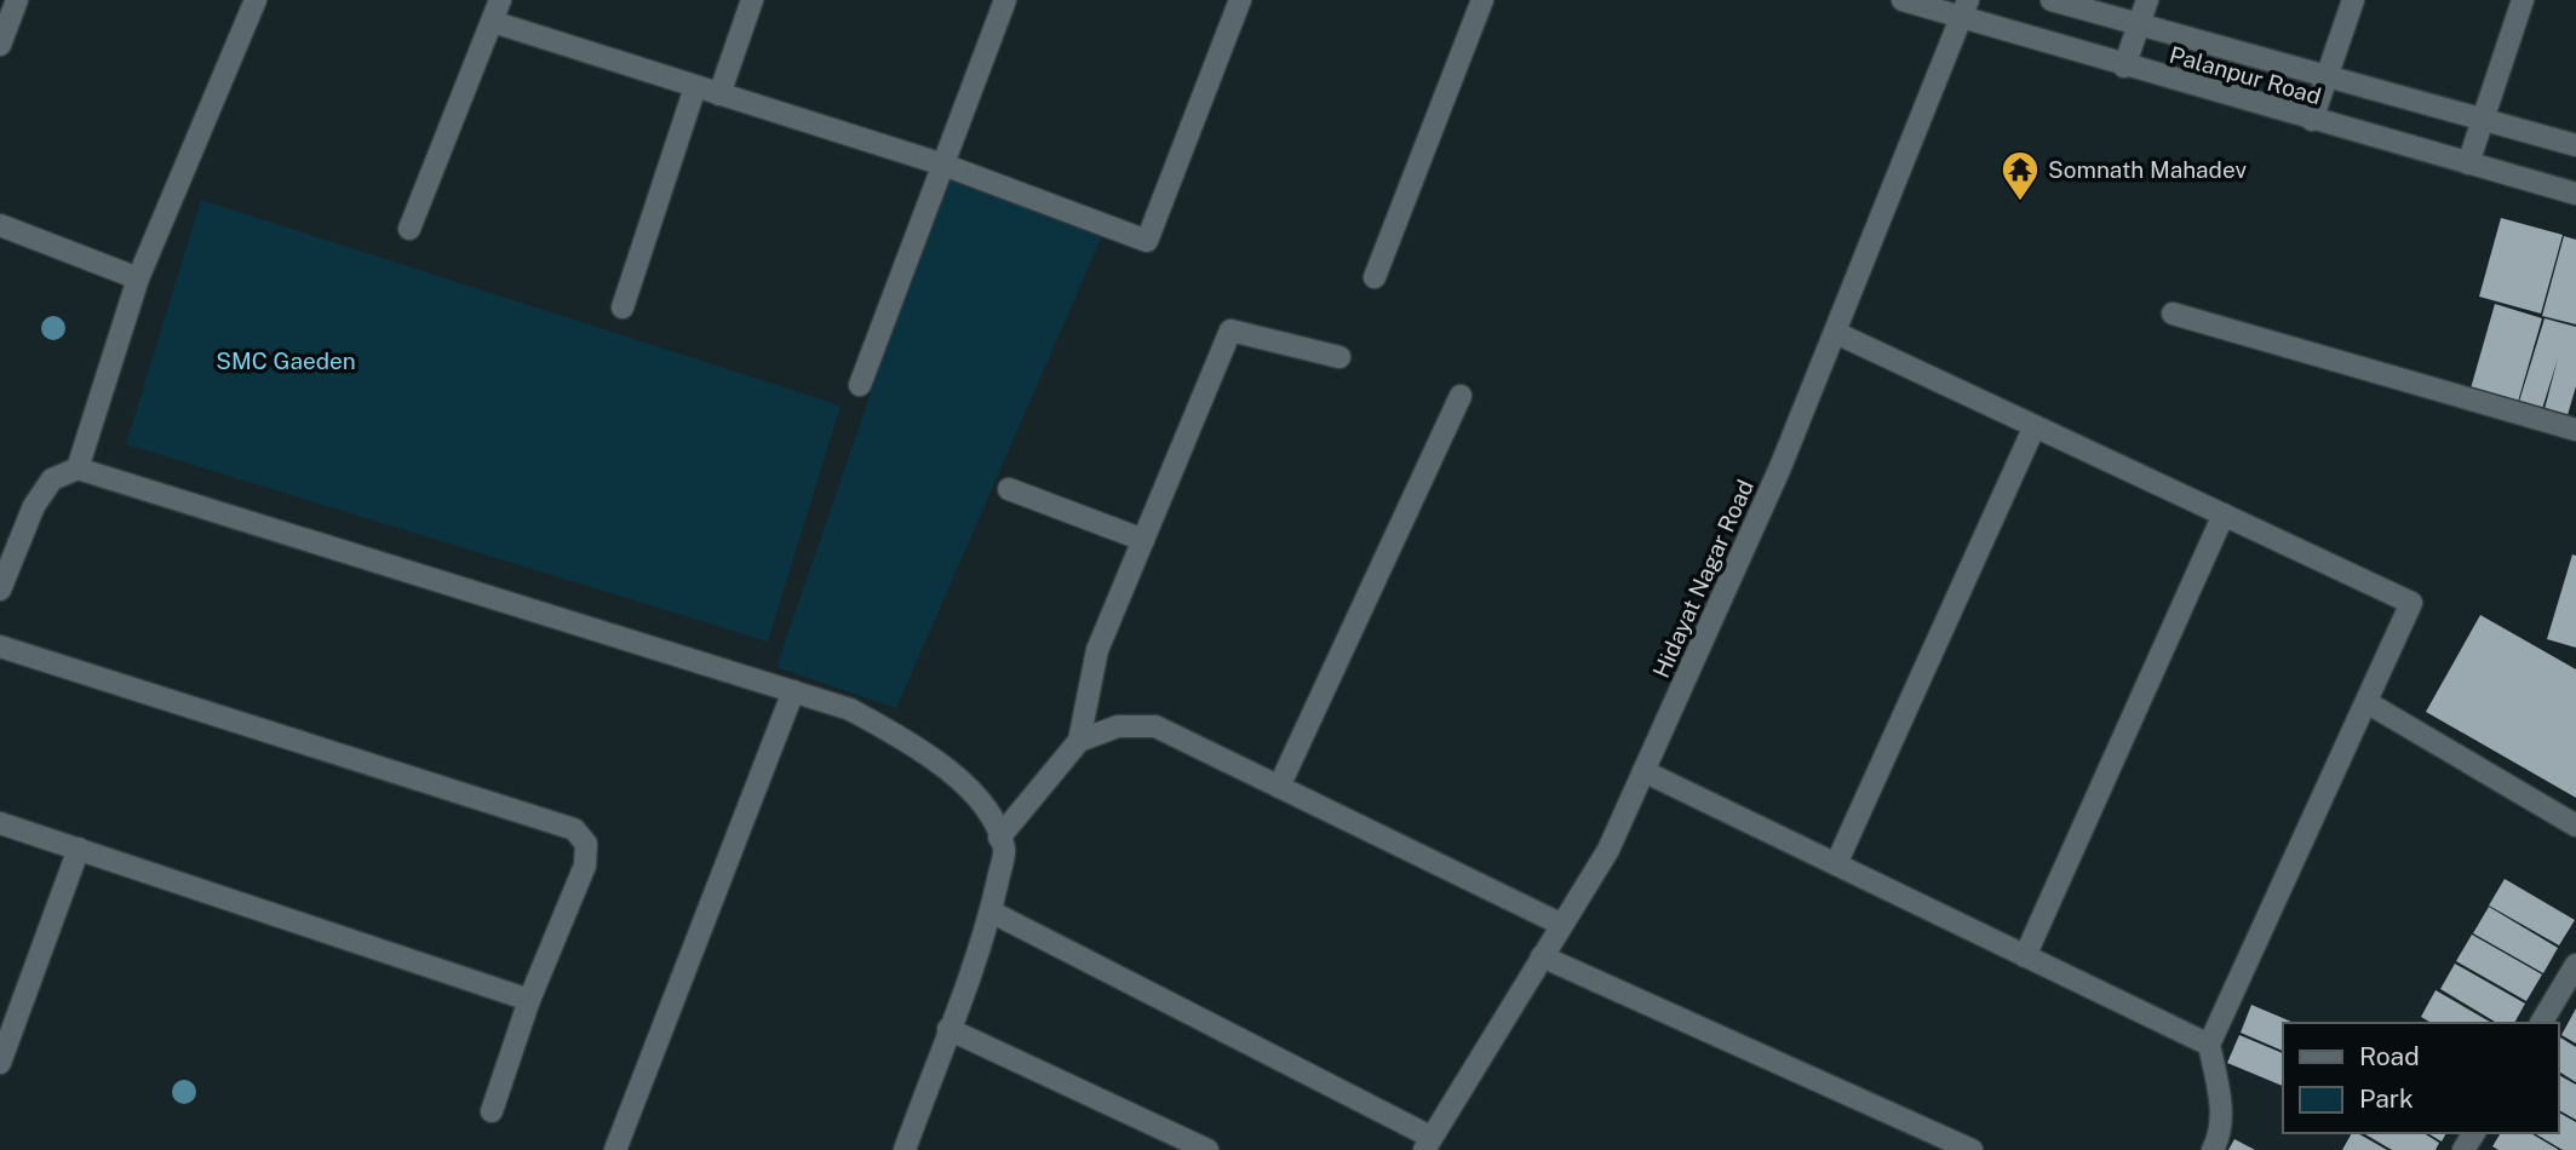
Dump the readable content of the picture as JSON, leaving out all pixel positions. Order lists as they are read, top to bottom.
{
  "streets": {
    "street": ["Palanpur Road", "Hidayat Nagar Road"]
  },
  "crossings": [
    ["Palanpur Road", "Hidayat Nagar Road"]
  ],
  "parks": ["SMC Gaeden"],
  "places": {
    "temple": ["Somnath Mahadev"]
  },
  "legend": ["Road", "Park"]
}
